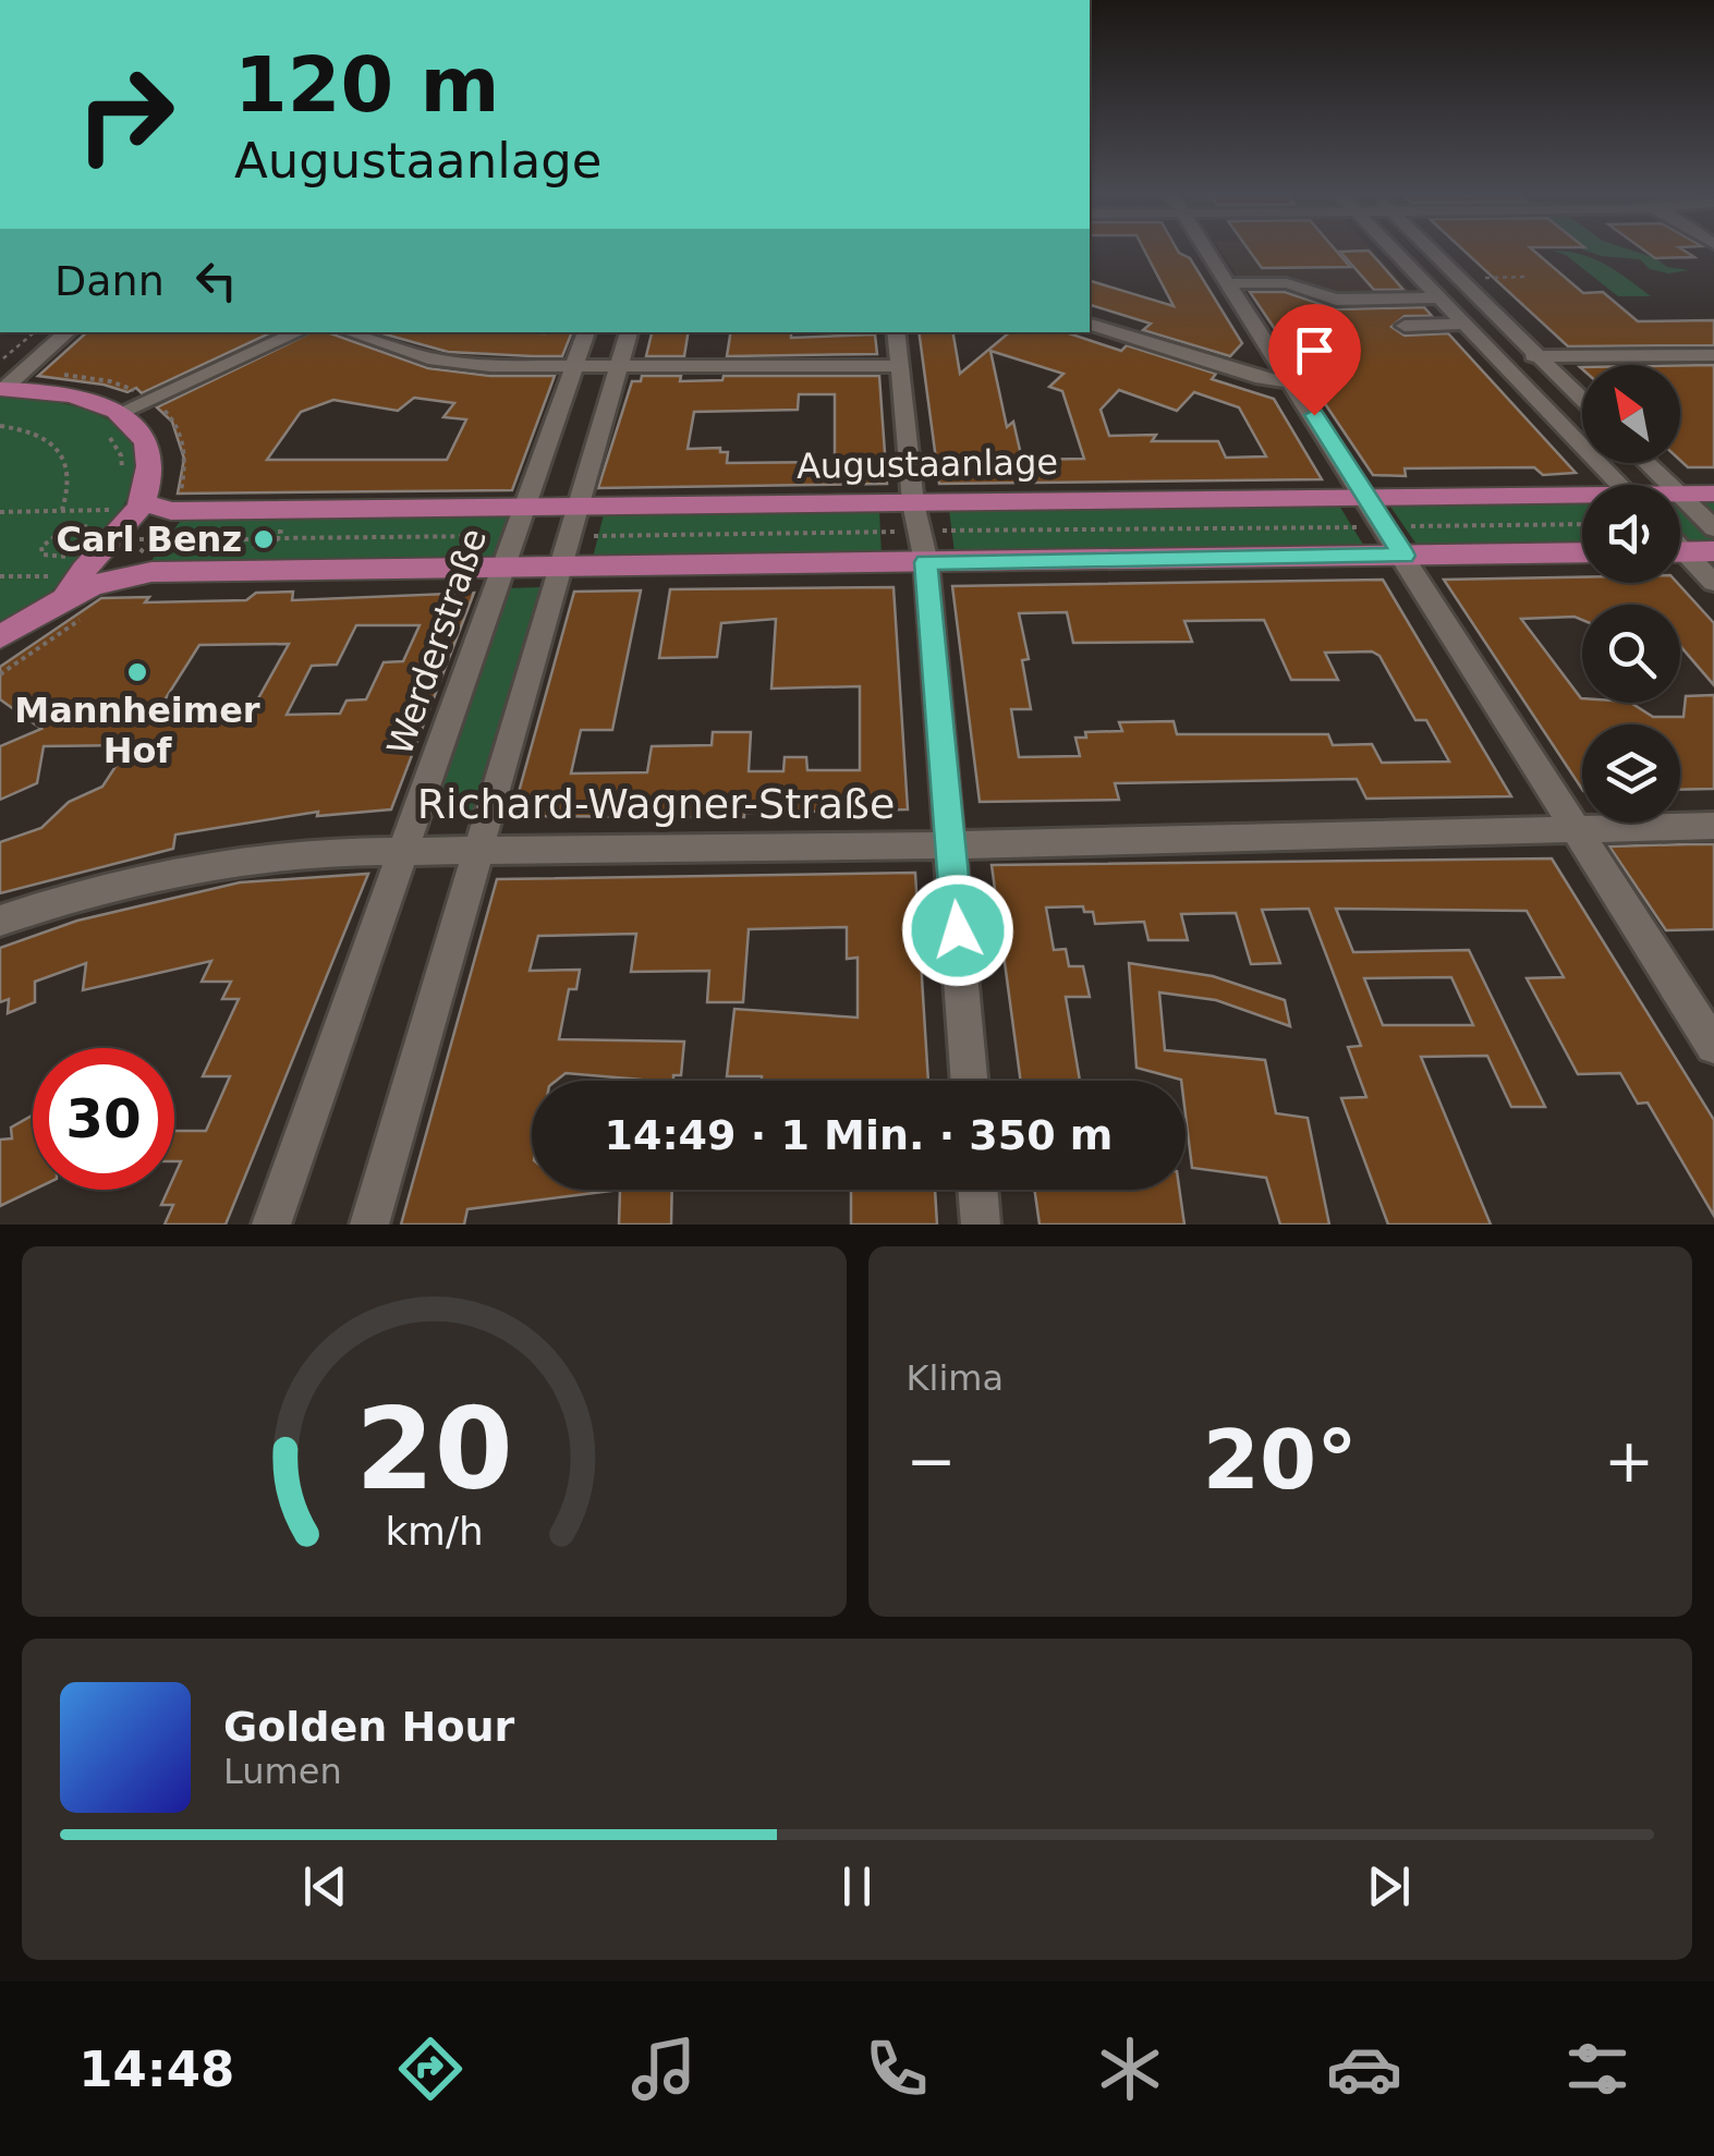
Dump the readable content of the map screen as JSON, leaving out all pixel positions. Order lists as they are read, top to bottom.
{
  "streets": {
    "main road": ["Augustaanlage"],
    "street": ["Werderstraße", "Richard-Wagner-Straße"]
  },
  "crossings": [
    ["Augustaanlage", "Werderstraße"],
    ["Werderstraße", "Richard-Wagner-Straße"]
  ],
  "places": ["Carl Benz", "Mannheimer Hof"],
  "north": "top left",
  "page": {
    "turn": ["120 m", "Augustaanlage"],
    "then": "Dann",
    "limit": "30",
    "trip": "14:49 · 1 Min. · 350 m",
    "tile": "Klima",
    "heat": ["−", "20°", "+"],
    "song": ["Golden Hour", "Lumen"],
    "tabs": "14:48",
    "gauge": ["20", "km/h"]
  }
}
